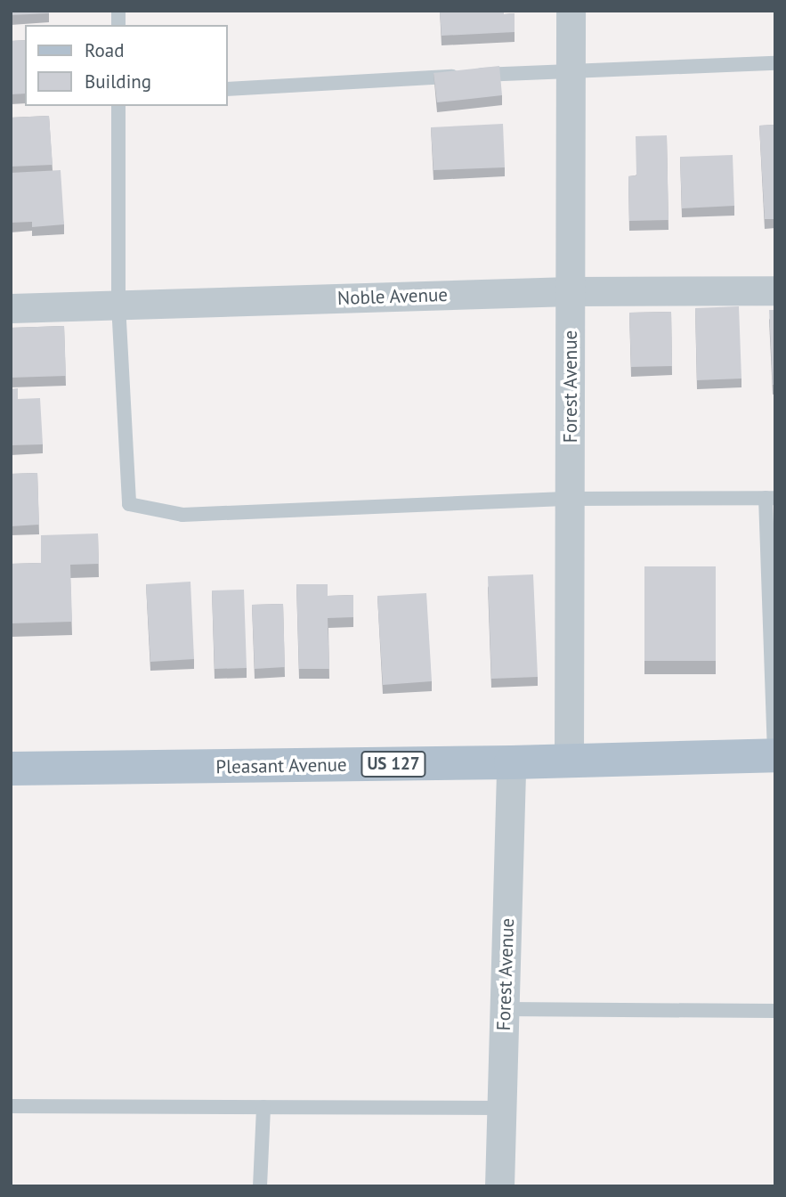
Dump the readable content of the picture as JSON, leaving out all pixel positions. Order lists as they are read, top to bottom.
{
  "streets": {
    "main road": ["US 127", "Pleasant Avenue"],
    "street": ["Noble Avenue", "Forest Avenue"]
  },
  "crossings": [
    ["Noble Avenue", "Forest Avenue"],
    ["Forest Avenue", "Pleasant Avenue"]
  ],
  "legend": ["Road", "Building"]
}
